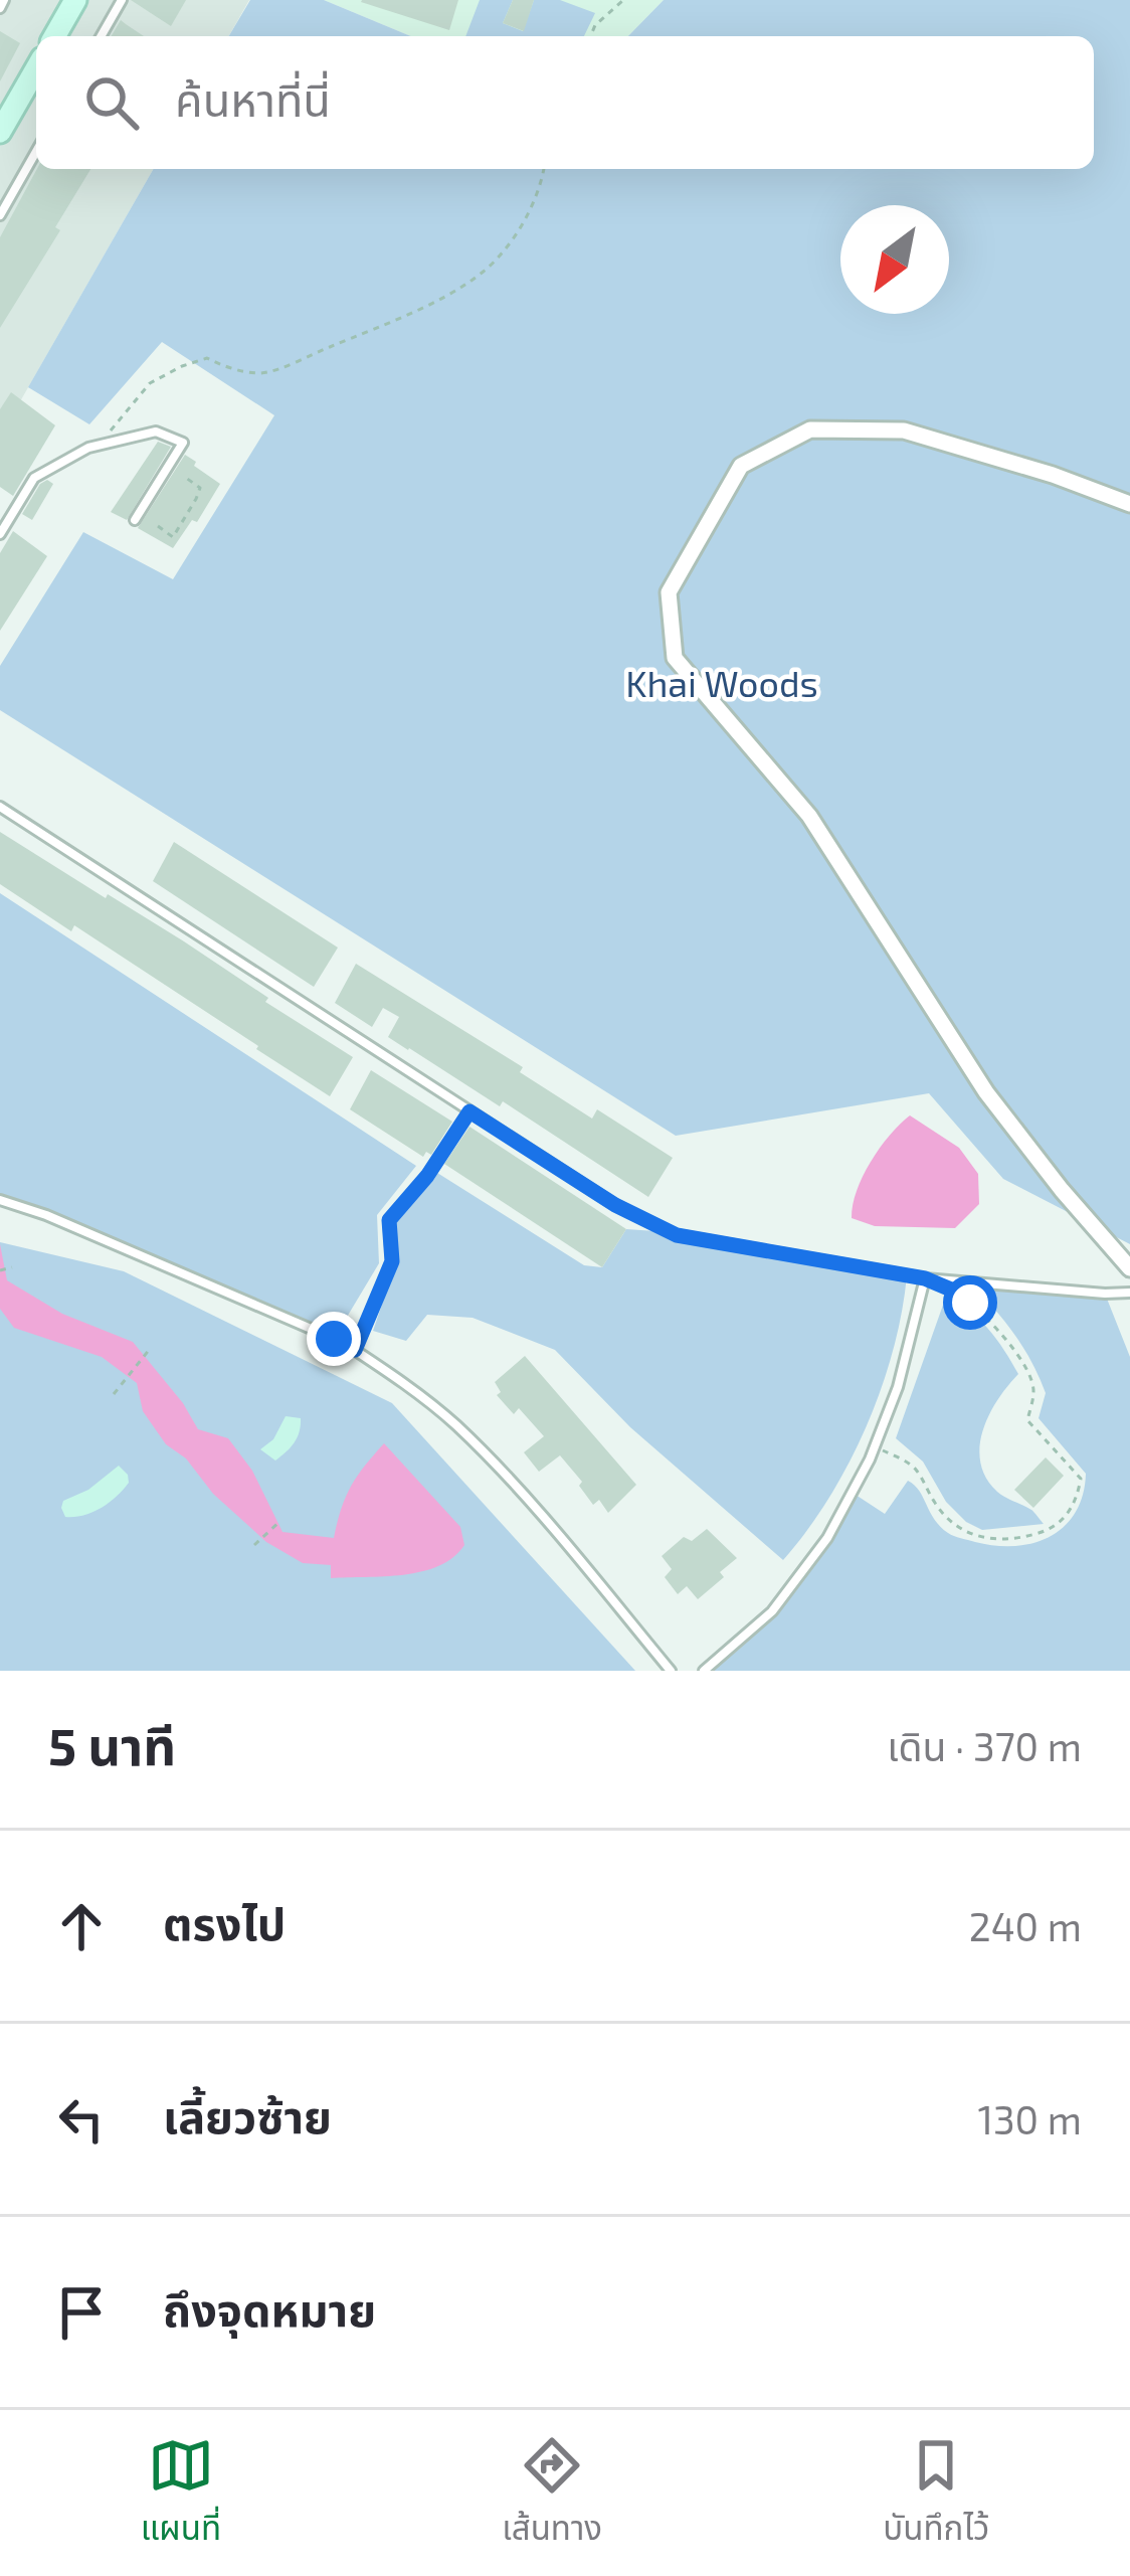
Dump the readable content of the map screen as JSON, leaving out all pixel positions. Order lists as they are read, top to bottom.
{
  "parks": ["Khai Woods"],
  "north": "bottom left",
  "page": {
    "search": "ค้นหาที่นี่",
    "heading": ["5 นาที", "เดิน · 370 m"],
    "list": [
      ["ตรงไป", "240 m"],
      ["เลี้ยวซ้าย", "130 m"],
      "ถึงจุดหมาย"
    ],
    "nav": ["แผนที่", "เส้นทาง", "บันทึกไว้"]
  }
}
